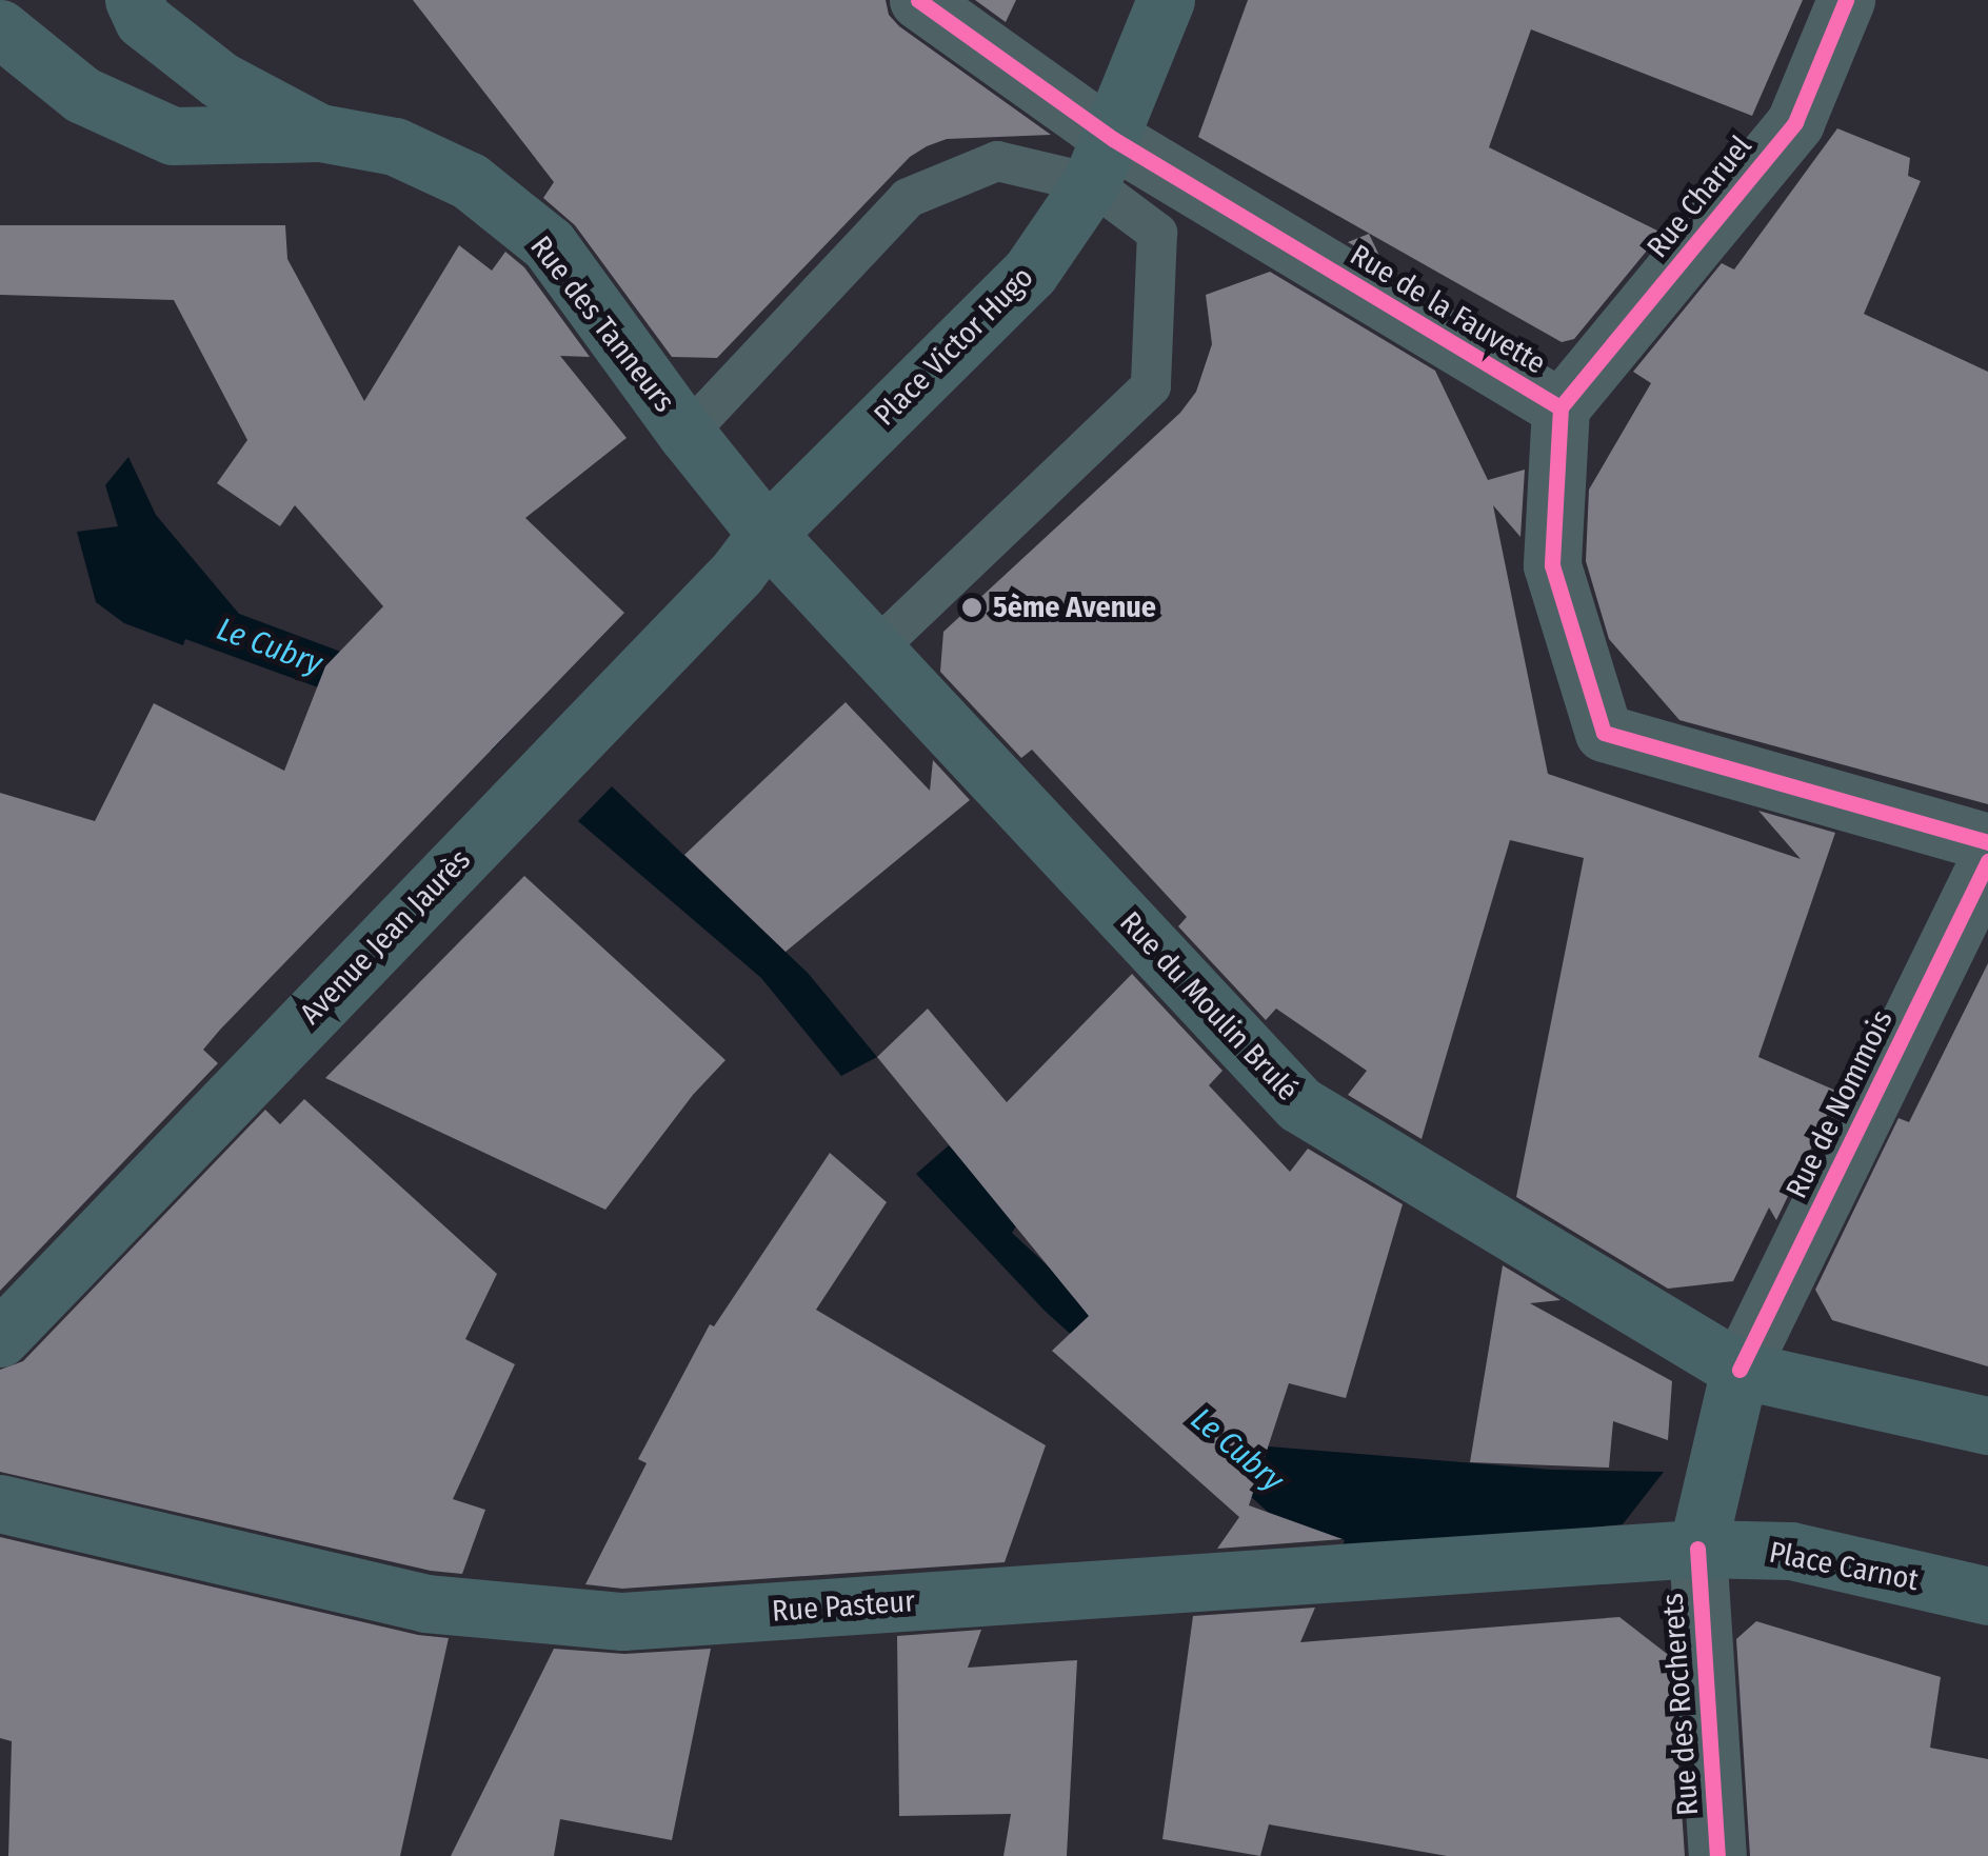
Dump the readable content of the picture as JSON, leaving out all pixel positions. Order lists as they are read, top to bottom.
{
  "streets": {
    "main road": [
      "Rue des Tanneurs",
      "Place Victor Hugo",
      "Avenue Jean Jaurès",
      "Rue du Moulin Brulé",
      "Rue de Nommois",
      "Place Carnot",
      "Rue Pasteur"
    ],
    "street": ["Rue Charuel", "Rue de la Fauvette", "Rue des Rocherets"]
  },
  "crossings": [
    ["Rue Charuel", "Rue de la Fauvette"],
    ["Rue de la Fauvette", "Place Victor Hugo"],
    ["Rue des Tanneurs", "Place Victor Hugo"],
    ["Rue des Tanneurs", "Avenue Jean Jaurès"],
    ["Rue des Tanneurs", "Rue du Moulin Brulé"],
    ["Place Victor Hugo", "Avenue Jean Jaurès"],
    ["Place Victor Hugo", "Rue du Moulin Brulé"],
    ["Avenue Jean Jaurès", "Rue du Moulin Brulé"],
    ["Rue du Moulin Brulé", "Rue de Nommois"],
    ["Rue de Nommois", "Place Carnot"],
    ["Rue de Nommois", "Rue Pasteur"],
    ["Rue de Nommois", "Rue des Rocherets"],
    ["Place Carnot", "Rue Pasteur"],
    ["Place Carnot", "Rue des Rocherets"],
    ["Rue Pasteur", "Rue des Rocherets"]
  ],
  "water": ["Le Cubry"],
  "places": ["5ème Avenue"]
}
